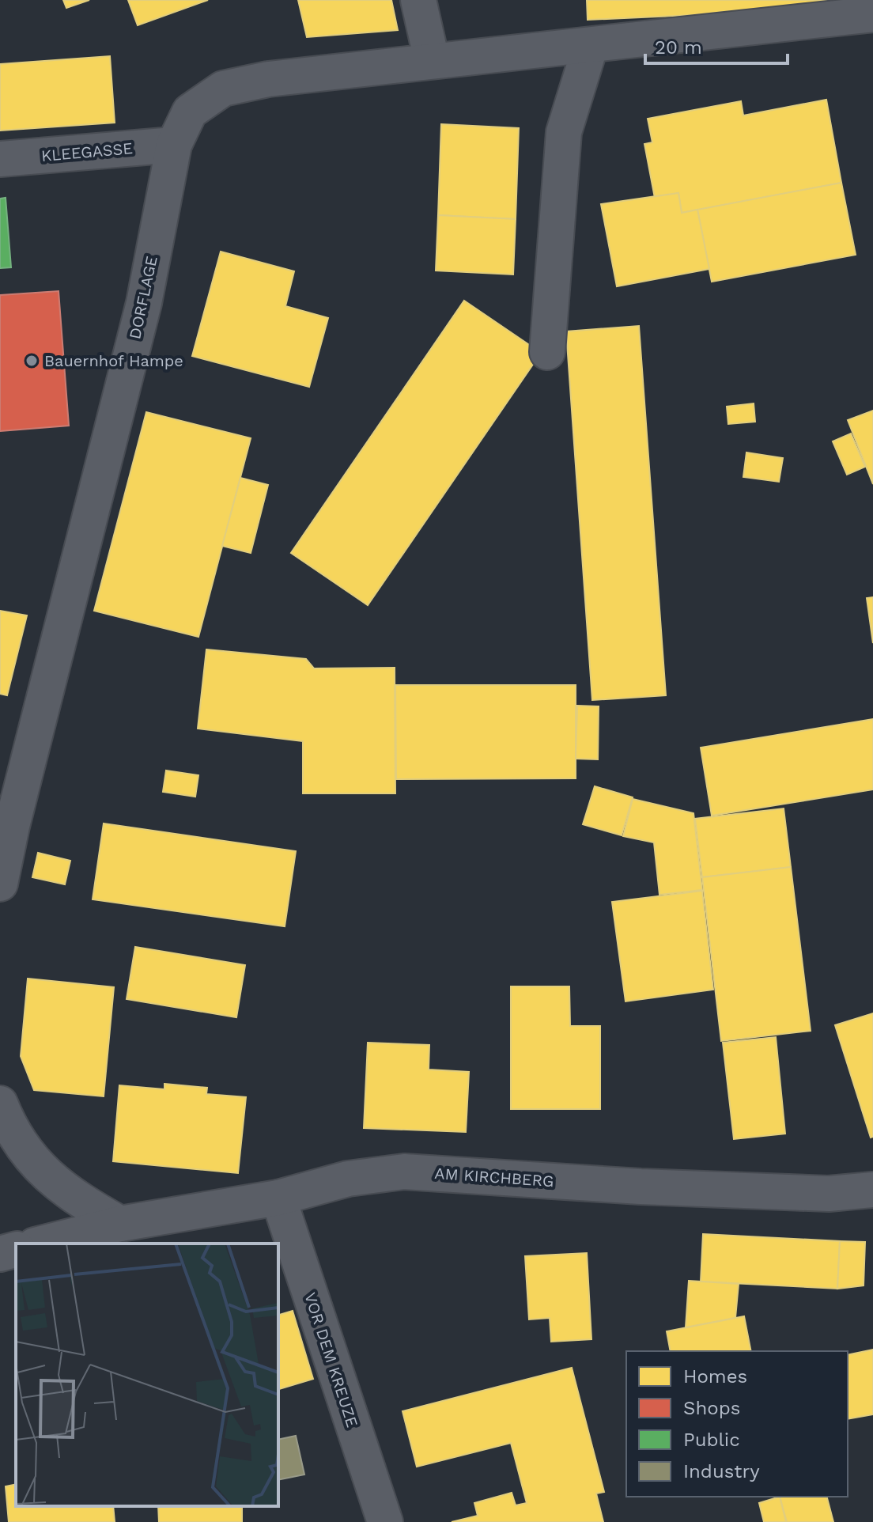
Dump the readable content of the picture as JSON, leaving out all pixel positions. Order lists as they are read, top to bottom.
{
  "streets": {
    "street": [
      "KLEEGASSE",
      "DORFLAGE",
      "AM KIRCHBERG",
      "VOR DEM KREUZE"
    ]
  },
  "crossings": [
    ["KLEEGASSE", "DORFLAGE"],
    ["AM KIRCHBERG", "VOR DEM KREUZE"]
  ],
  "places": ["Bauernhof Hampe"],
  "legend": [
    "Homes",
    "Shops",
    "Public",
    "Industry"
  ],
  "scale_bar": "20 m"
}
